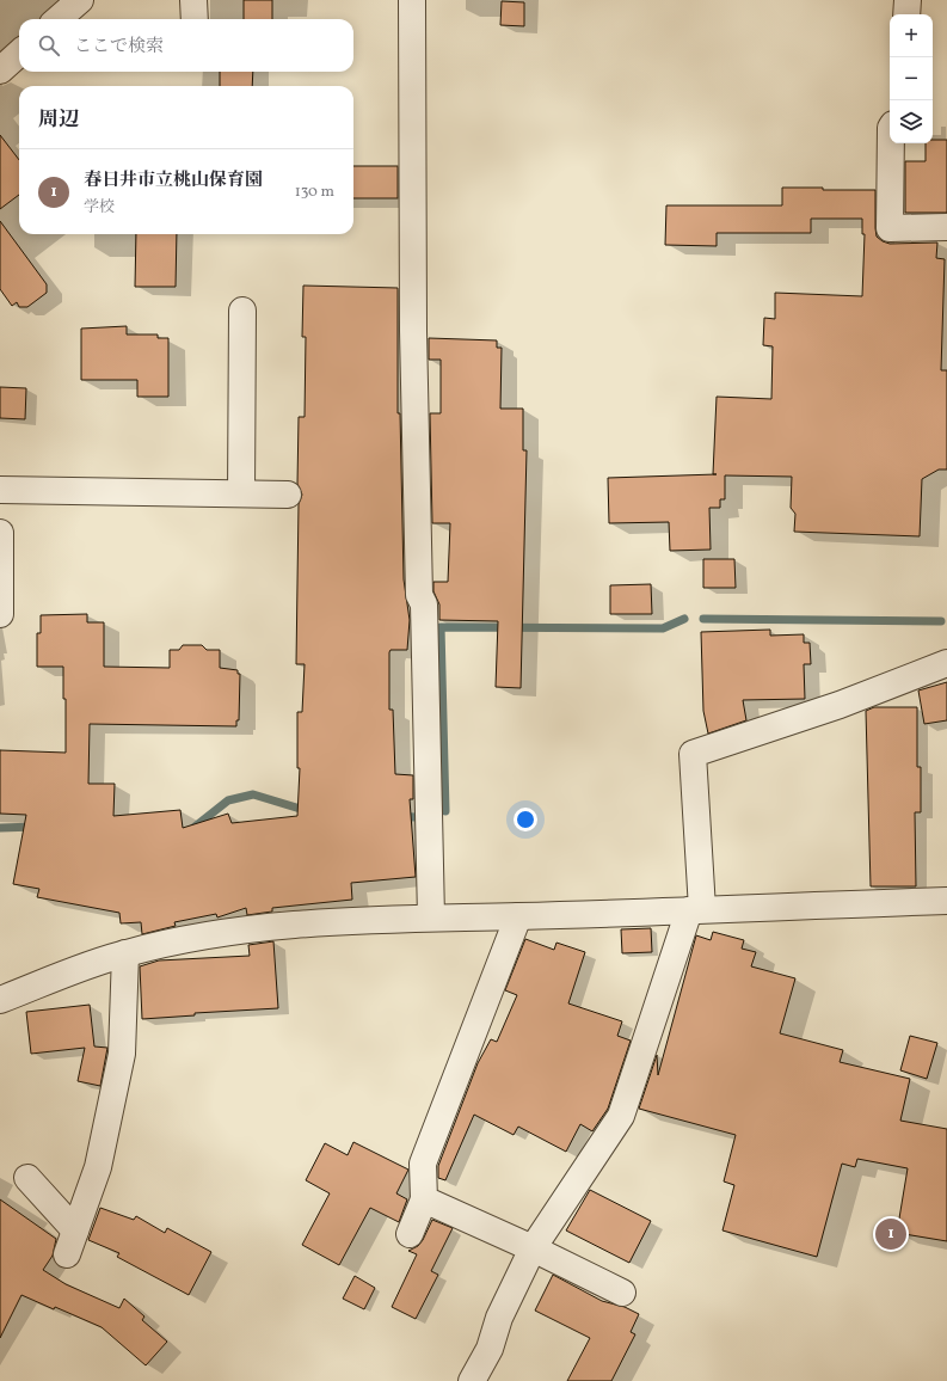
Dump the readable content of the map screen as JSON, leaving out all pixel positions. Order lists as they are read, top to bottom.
{
  "page": {
    "map_buttons": ["+", "−"],
    "search": "ここで検索",
    "heading": "周辺",
    "list": [
      {
        "mark": "1",
        "name": "春日井市立桃山保育園",
        "note": "学校",
        "value": "130 m"
      }
    ],
    "pins": "1"
  }
}
